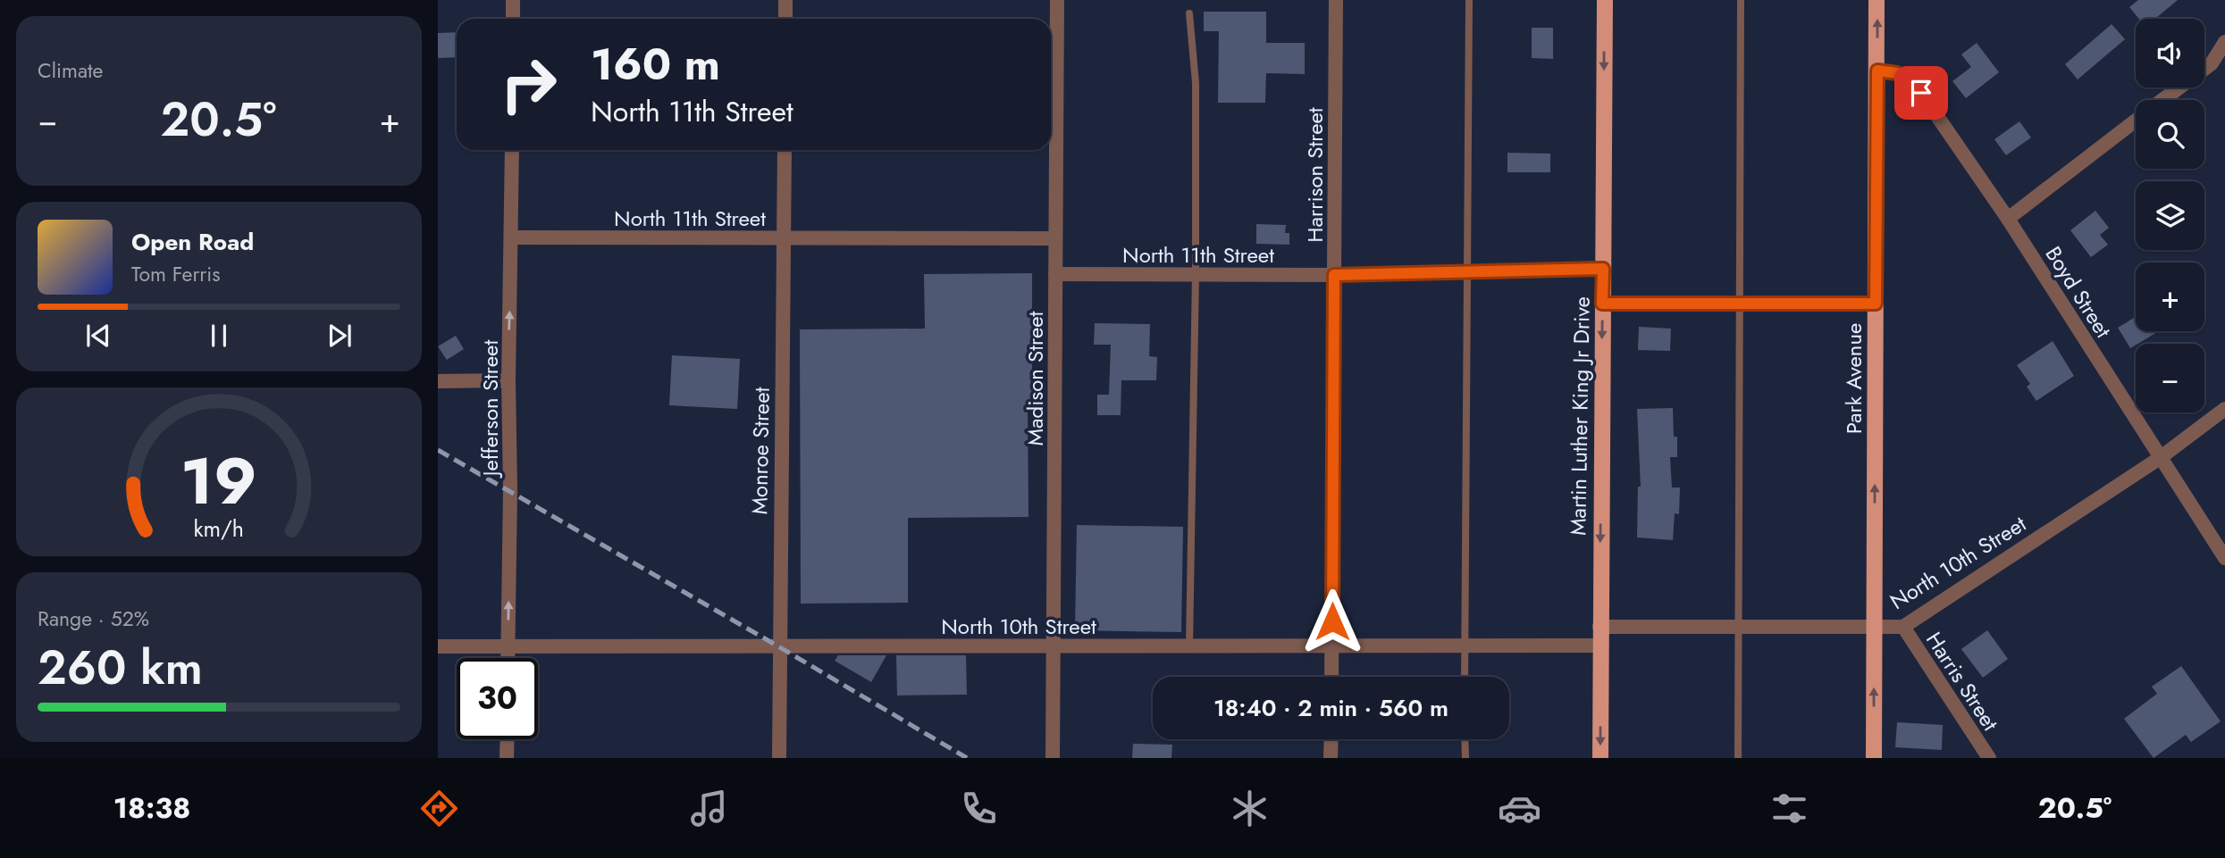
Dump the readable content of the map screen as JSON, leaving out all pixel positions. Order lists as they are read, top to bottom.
{
  "streets": {
    "main road": ["Park Avenue", "Martin Luther King Jr Drive"],
    "street": [
      "Harrison Street",
      "North 11th Street",
      "Boyd Street",
      "Madison Street",
      "Jefferson Street",
      "Monroe Street",
      "North 10th Street",
      "Harris Street"
    ]
  },
  "crossings": [
    ["Harrison Street", "North 11th Street"],
    ["Harrison Street", "North 10th Street"],
    ["North 11th Street", "Madison Street"],
    ["North 11th Street", "Jefferson Street"],
    ["North 11th Street", "Martin Luther King Jr Drive"],
    ["North 11th Street", "Monroe Street"],
    ["Boyd Street", "Park Avenue"],
    ["Boyd Street", "North 10th Street"],
    ["Madison Street", "North 10th Street"],
    ["Park Avenue", "North 10th Street"],
    ["Jefferson Street", "North 10th Street"],
    ["Martin Luther King Jr Drive", "North 10th Street"],
    ["Monroe Street", "North 10th Street"],
    ["North 10th Street", "Harris Street"]
  ],
  "one_way": ["Park Avenue", "Jefferson Street", "Martin Luther King Jr Drive"],
  "page": {
    "tile": [
      "Climate",
      ["Range · 52%", "260 km"]
    ],
    "map_buttons": ["+", "−"],
    "turn": ["160 m", "North 11th Street"],
    "heat": ["−", "20.5°", "+"],
    "song": ["Open Road", "Tom Ferris"],
    "limit": "30",
    "trip": "18:40 · 2 min · 560 m",
    "tabs": ["18:38", "20.5°"],
    "gauge": ["19", "km/h"]
  }
}
